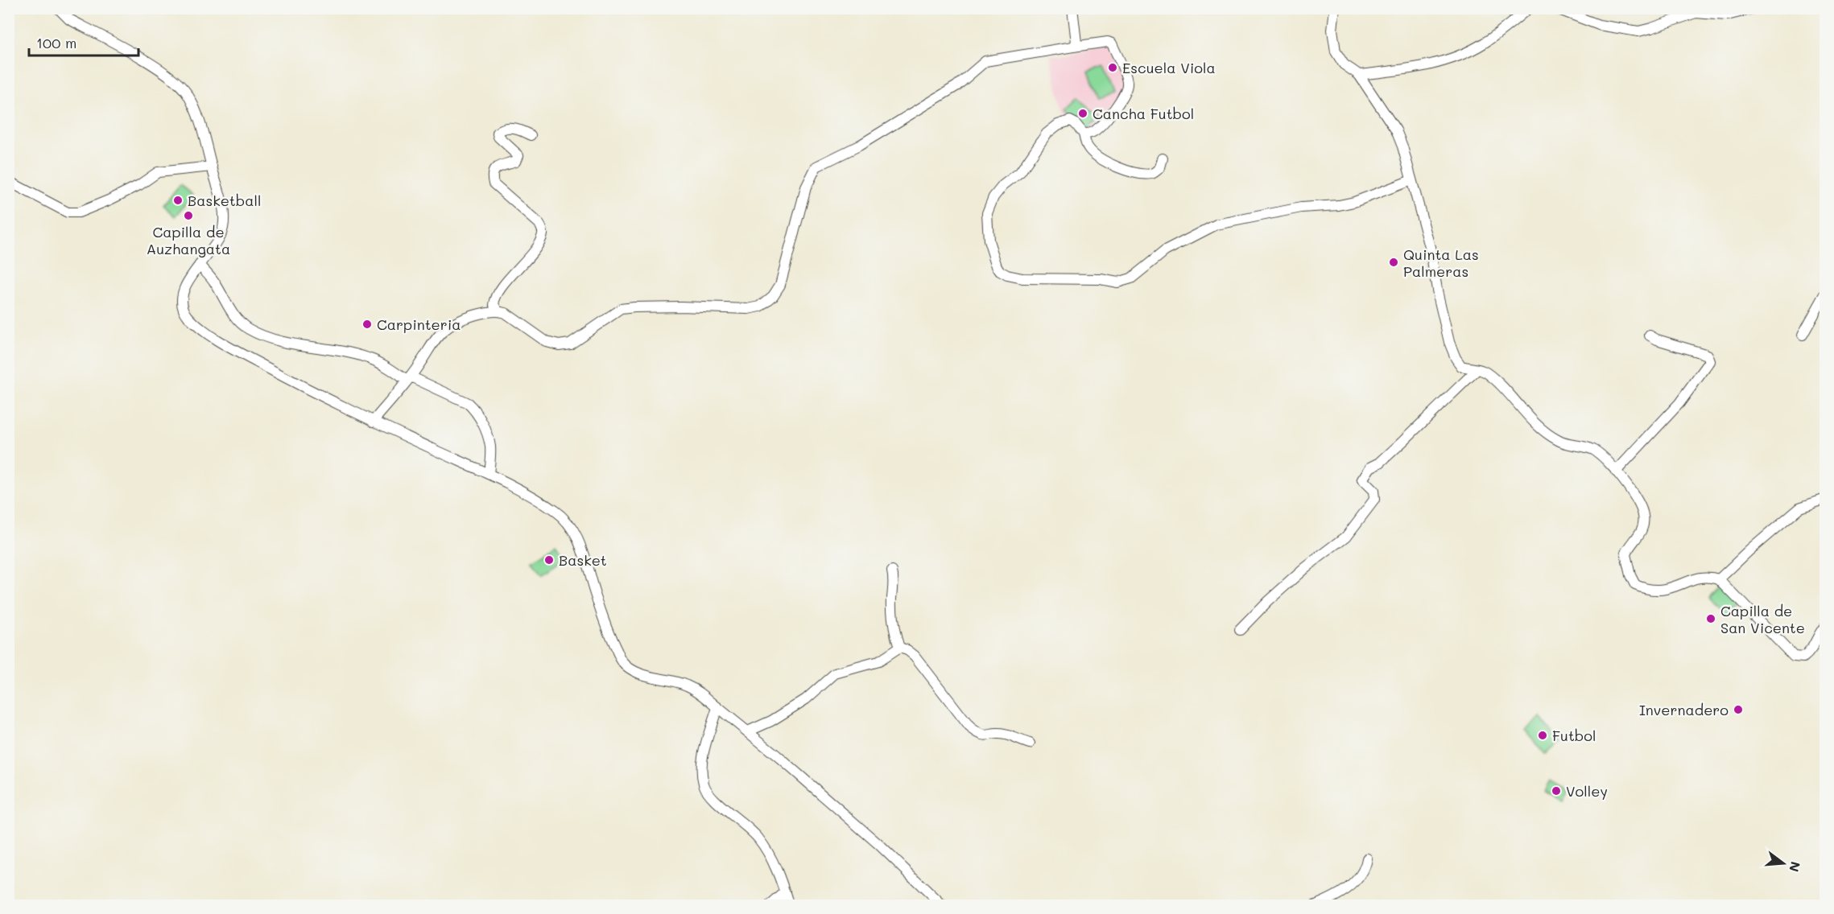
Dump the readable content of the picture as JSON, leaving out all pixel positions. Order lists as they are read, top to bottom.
{
  "places": [
    "Escuela Viola",
    "Cancha Futbol",
    "Basketball",
    "Capilla de Auzhangata",
    "Quinta Las Palmeras",
    "Carpinteria",
    "Basket",
    "Capilla de San Vicente",
    "Invernadero",
    "Futbol",
    "Volley"
  ],
  "scale_bar": "100 m",
  "north": "right"
}
